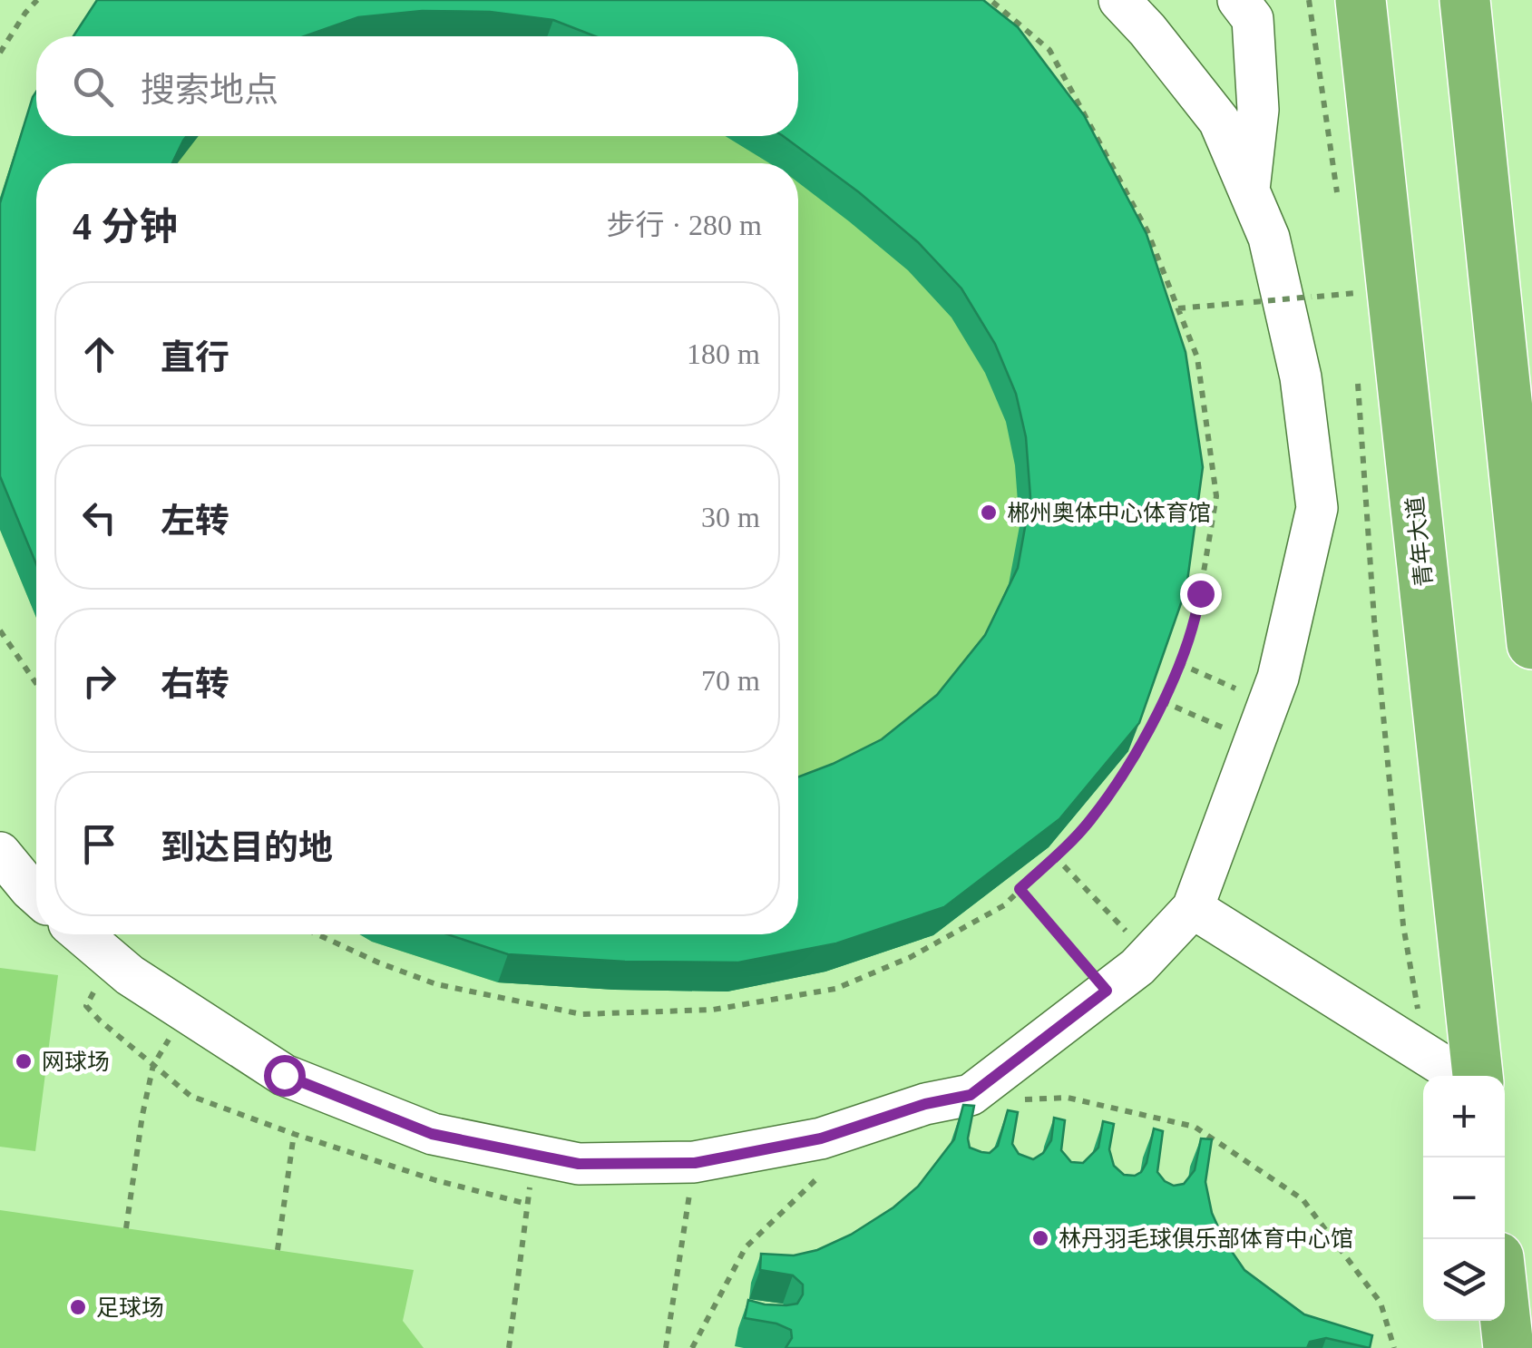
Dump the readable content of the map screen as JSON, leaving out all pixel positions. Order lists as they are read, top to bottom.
{
  "streets": {
    "highway": ["青年大道"]
  },
  "places": [
    "郴州奥体中心体育馆",
    "网球场",
    "林丹羽毛球俱乐部体育中心馆",
    "足球场"
  ],
  "page": {
    "search": "搜索地点",
    "heading": ["4 分钟", "步行 · 280 m"],
    "list": [
      ["直行", "180 m"],
      ["左转", "30 m"],
      ["右转", "70 m"],
      "到达目的地"
    ],
    "map_buttons": ["+", "−"]
  }
}
